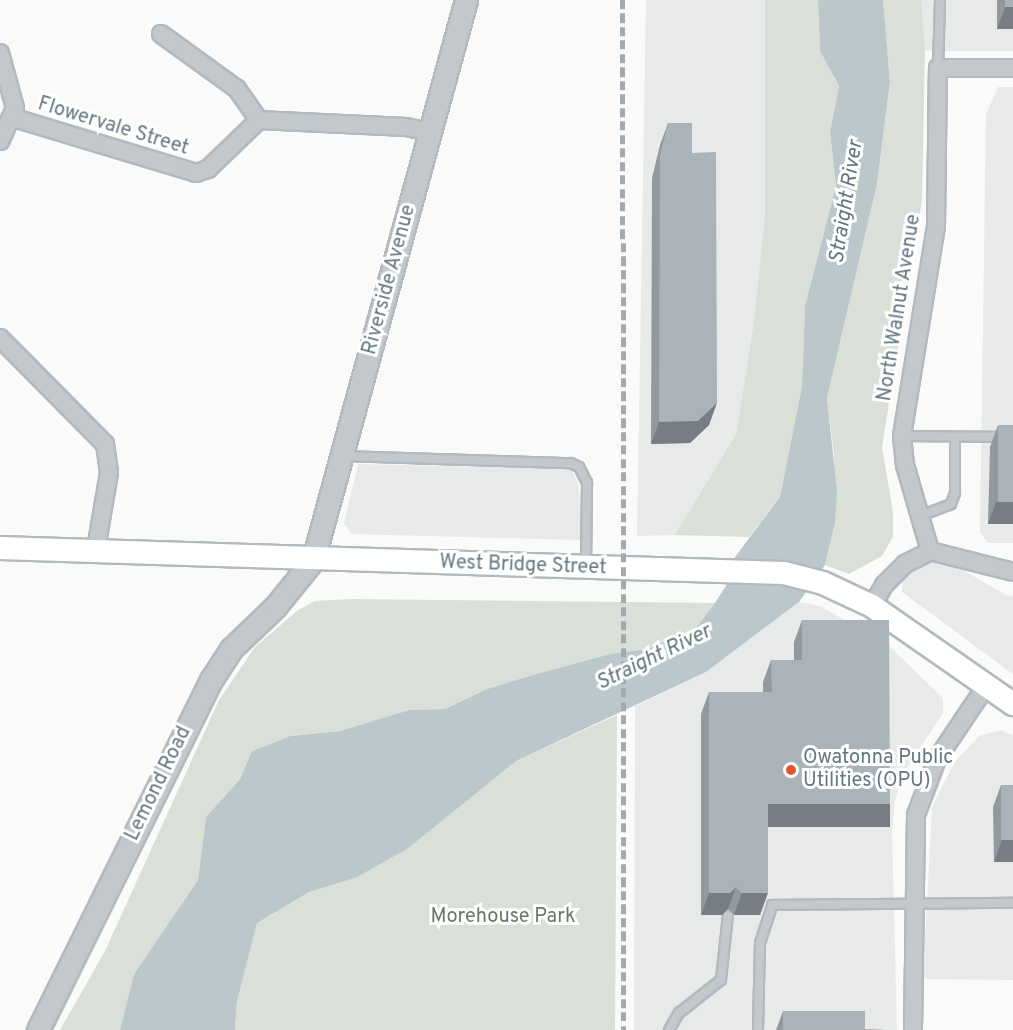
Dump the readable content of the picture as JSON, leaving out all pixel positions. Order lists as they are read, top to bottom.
{
  "streets": {
    "main road": ["West Bridge Street"],
    "street": [
      "Flowervale Street",
      "Riverside Avenue",
      "North Walnut Avenue",
      "Lemond Road"
    ]
  },
  "crossings": [
    ["Riverside Avenue", "West Bridge Street"],
    ["Riverside Avenue", "Lemond Road"],
    ["West Bridge Street", "Lemond Road"]
  ],
  "water": ["Straight River"],
  "parks": ["Morehouse Park"],
  "places": ["Owatonna Public Utilities (OPU)"]
}
